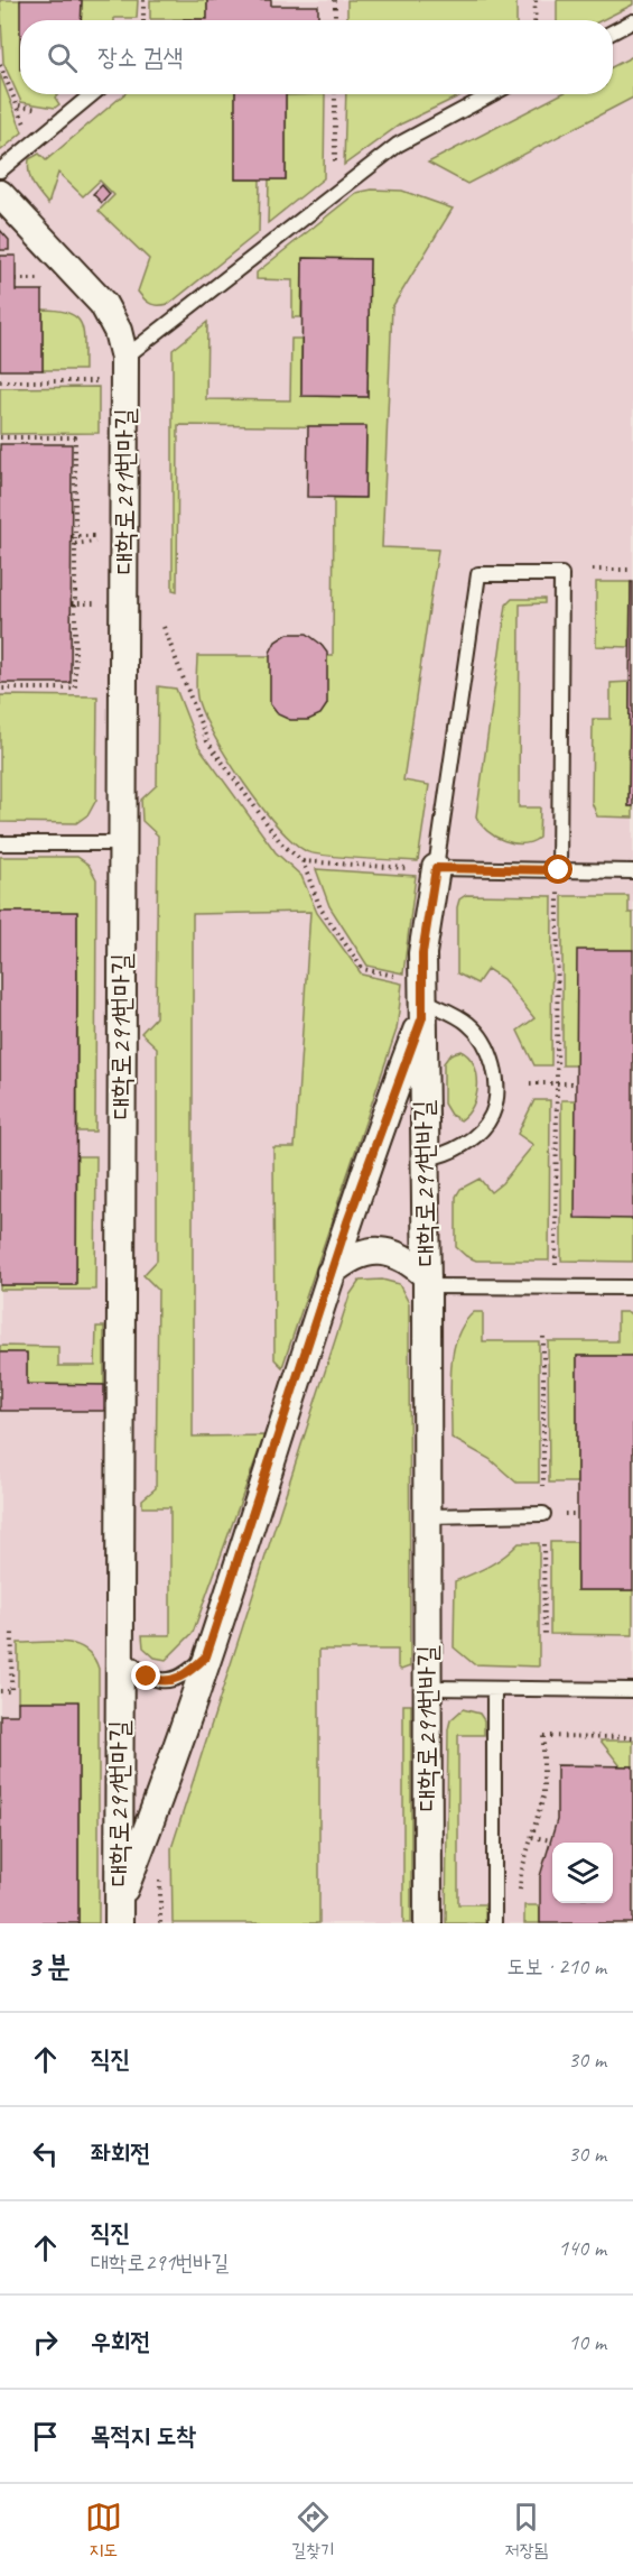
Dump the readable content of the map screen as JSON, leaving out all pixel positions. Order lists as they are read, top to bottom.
{
  "streets": {
    "street": ["대학로291번마길", "대학로291번바길"]
  },
  "crossings": [
    ["대학로291번마길", "대학로291번바길"]
  ],
  "page": {
    "search": "장소 검색",
    "heading": ["3 분", "도보 · 210 m"],
    "list": [
      ["직진", "30 m"],
      ["좌회전", "30 m"],
      ["직진", "대학로291번바길", "140 m"],
      ["우회전", "10 m"],
      "목적지 도착"
    ],
    "nav": ["지도", "길찾기", "저장됨"]
  }
}
